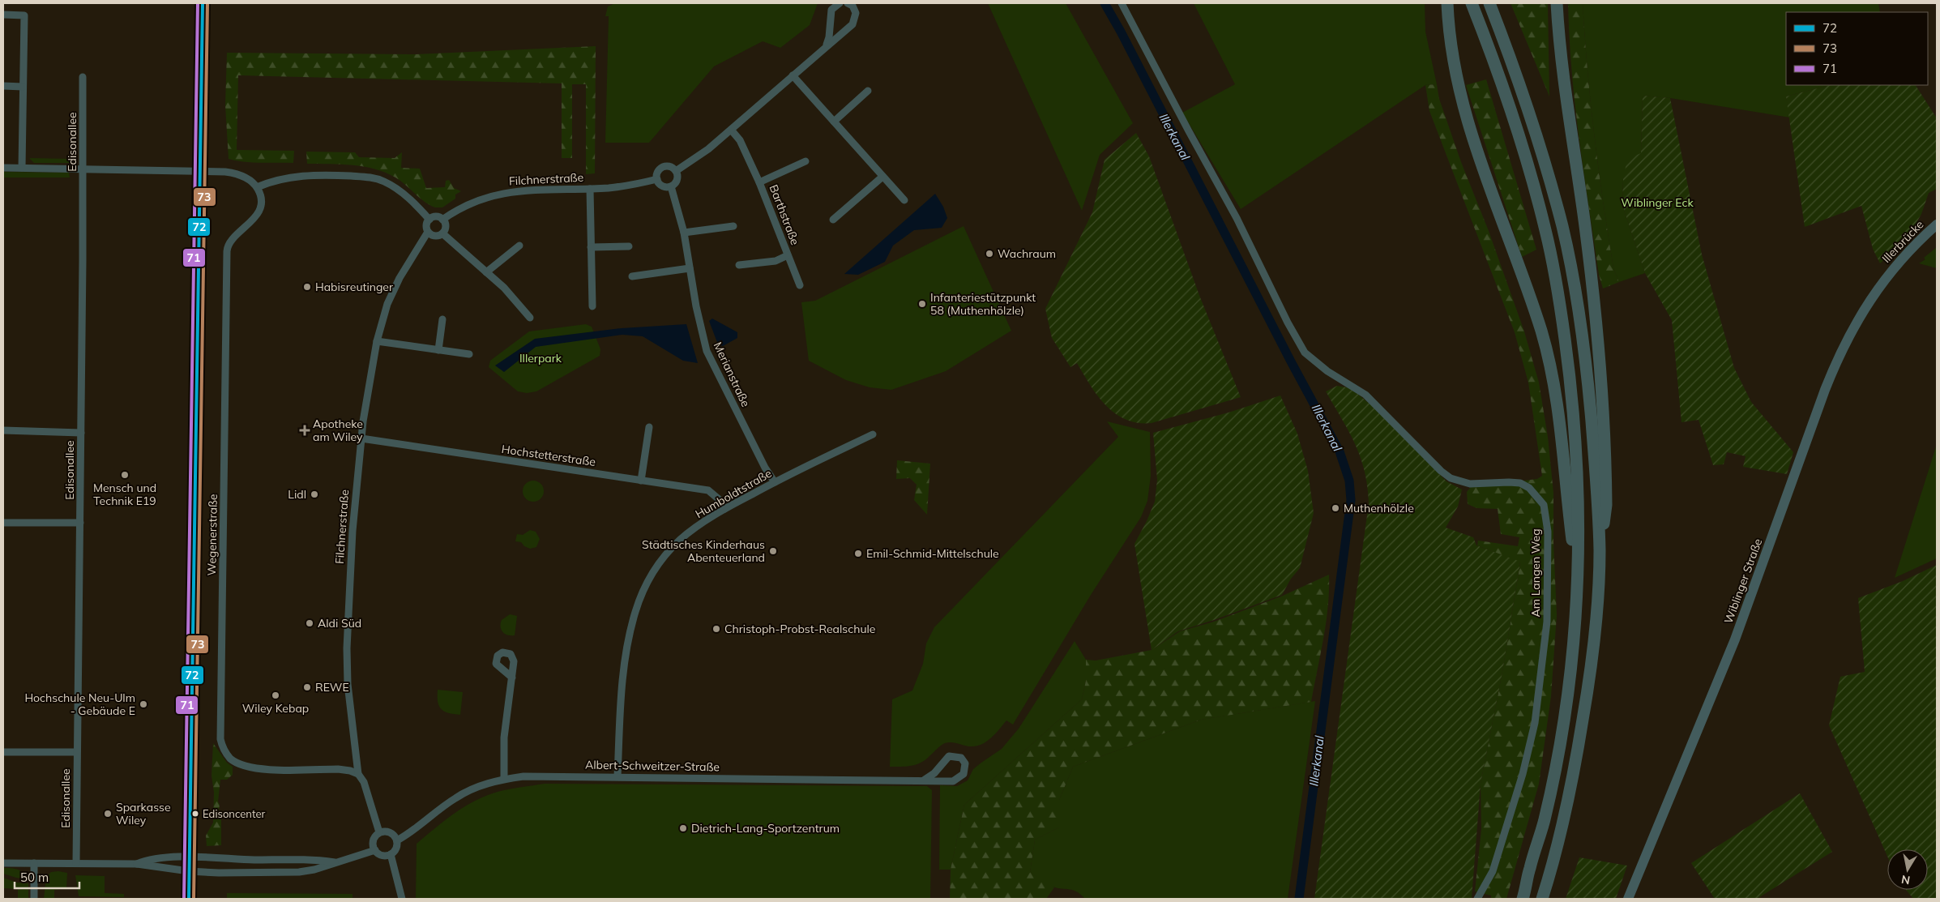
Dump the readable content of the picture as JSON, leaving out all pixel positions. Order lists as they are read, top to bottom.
{
  "streets": {
    "main road": ["Illerbrücke", "Wiblinger Straße"],
    "street": [
      "Edisonallee",
      "Filchnerstraße",
      "Barthstraße",
      "Merianstraße",
      "Hochstetterstraße",
      "Humboldtstraße",
      "Wegenerstraße",
      "Am Langen Weg",
      "Albert-Schweitzer-Straße"
    ]
  },
  "crossings": [
    ["Filchnerstraße", "Merianstraße"],
    ["Filchnerstraße", "Hochstetterstraße"],
    ["Filchnerstraße", "Wegenerstraße"],
    ["Filchnerstraße", "Albert-Schweitzer-Straße"],
    ["Illerbrücke", "Wiblinger Straße"],
    ["Merianstraße", "Humboldtstraße"],
    ["Hochstetterstraße", "Humboldtstraße"],
    ["Humboldtstraße", "Albert-Schweitzer-Straße"]
  ],
  "water": ["Illerkanal"],
  "parks": ["Wiblinger Eck", "Illerpark"],
  "places": {
    "other": [
      "Wachraum",
      "Habisreutinger",
      "Infanteriestützpunkt 58 (Muthenhölzle)",
      "Mensch und Technik E19",
      "Lidl",
      "Muthenhölzle",
      "Städtisches Kinderhaus Abenteuerland",
      "Emil-Schmid-Mittelschule",
      "Aldi Süd",
      "Christoph-Probst-Realschule",
      "REWE",
      "Wiley Kebap",
      "Hochschule Neu-Ulm - Gebäude E",
      "Sparkasse Wiley",
      "Edisoncenter",
      "Dietrich-Lang-Sportzentrum"
    ],
    "health": ["Apotheke am Wiley"]
  },
  "lines": ["transit line 72", "transit line 73", "transit line 71"],
  "legend": ["72", "73", "71"],
  "scale_bar": "50 m",
  "north": "bottom"
}
